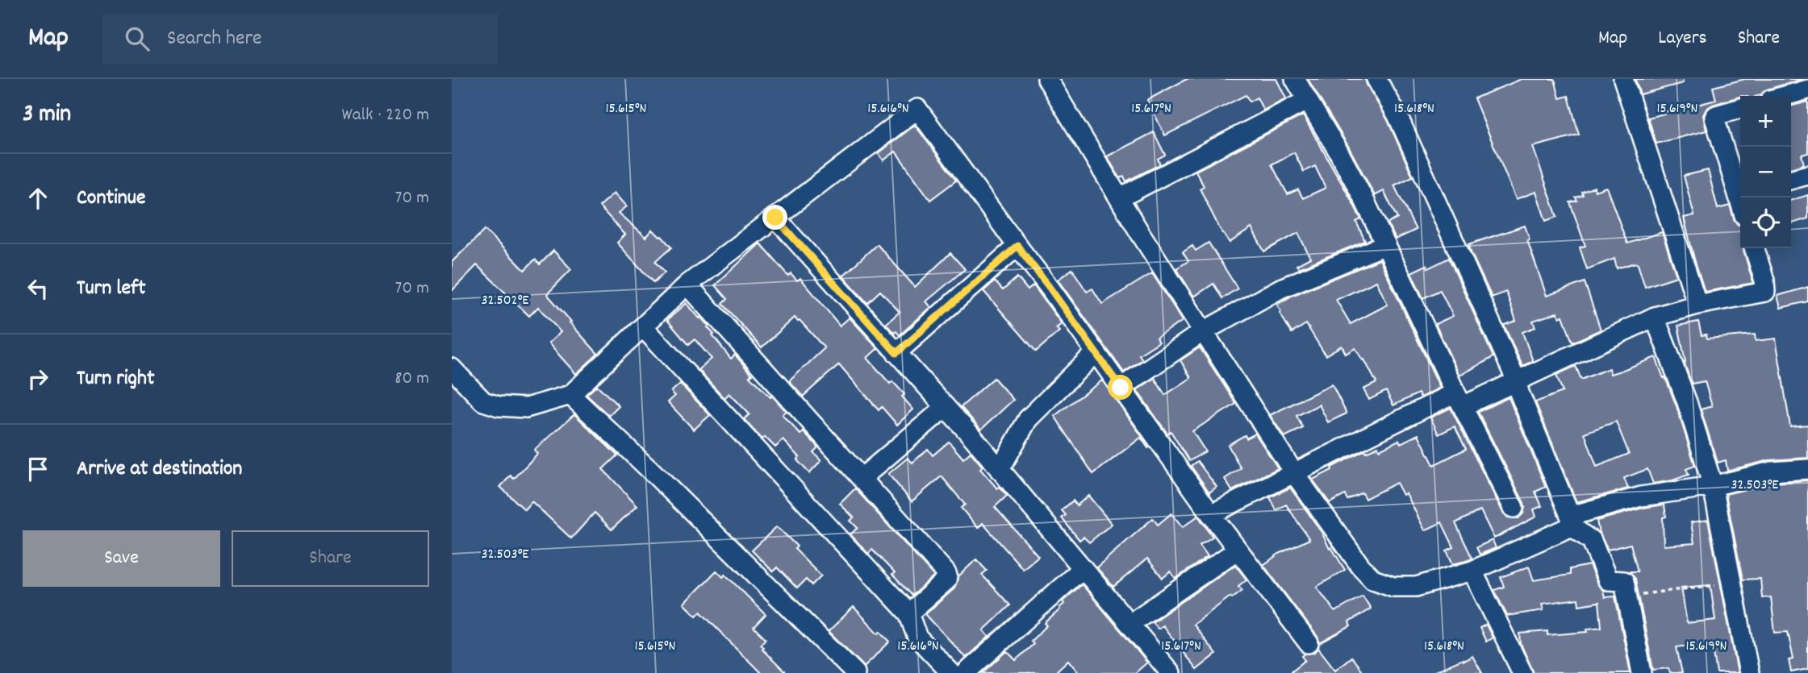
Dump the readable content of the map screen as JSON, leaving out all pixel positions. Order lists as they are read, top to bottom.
{
  "page": {
    "header": "Map",
    "search": "Search here",
    "nav": ["Map", "Layers", "Share"],
    "heading": ["3 min", "Walk · 220 m"],
    "map_buttons": ["+", "−"],
    "list": [
      ["Continue", "70 m"],
      ["Turn left", "70 m"],
      ["Turn right", "80 m"],
      "Arrive at destination"
    ],
    "buttons": ["Save", "Share"]
  },
  "coordinates": [
    "15.615°N",
    "15.616°N",
    "15.617°N",
    "15.618°N",
    "15.619°N",
    "32.502°E",
    "32.503°E"
  ]
}
